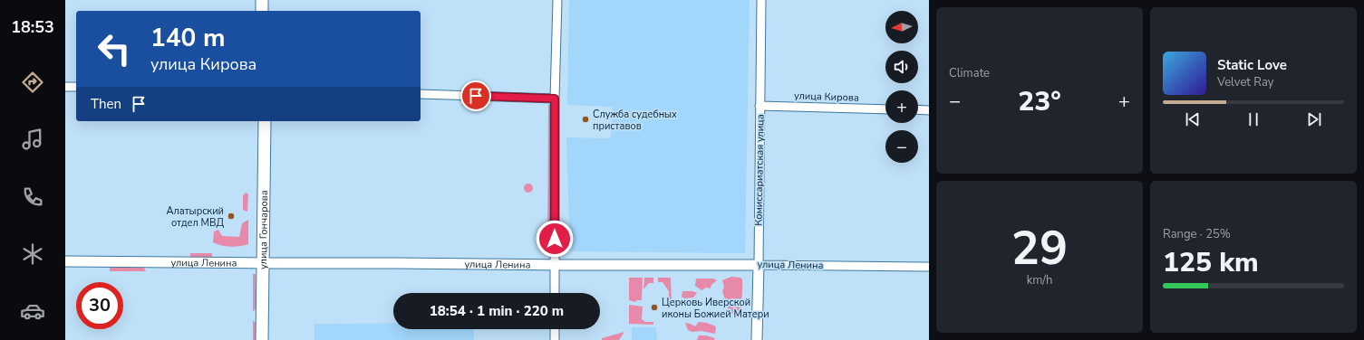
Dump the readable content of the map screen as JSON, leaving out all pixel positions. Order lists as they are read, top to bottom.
{
  "streets": {
    "main road": ["улица Гончарова"],
    "street": ["улица Кирова", "Комиссариатская улица", "улица Ленина"]
  },
  "crossings": [
    ["улица Кирова", "Комиссариатская улица"],
    ["Комиссариатская улица", "улица Ленина"],
    ["улица Гончарова", "улица Ленина"]
  ],
  "places": ["Служба судебных приставов", "Алатырский отдел МВД", "Церковь Иверской иконы Божией Матери"],
  "north": "left",
  "page": {
    "tabs": "18:53",
    "tile": [
      "Climate",
      ["29", "km/h"],
      ["Range · 25%", "125 km"]
    ],
    "map_buttons": ["+", "−"],
    "turn": ["140 m", "улица Кирова"],
    "song": ["Static Love", "Velvet Ray"],
    "then": "Then",
    "heat": ["−", "23°", "+"],
    "limit": "30",
    "trip": "18:54 · 1 min · 220 m"
  }
}
